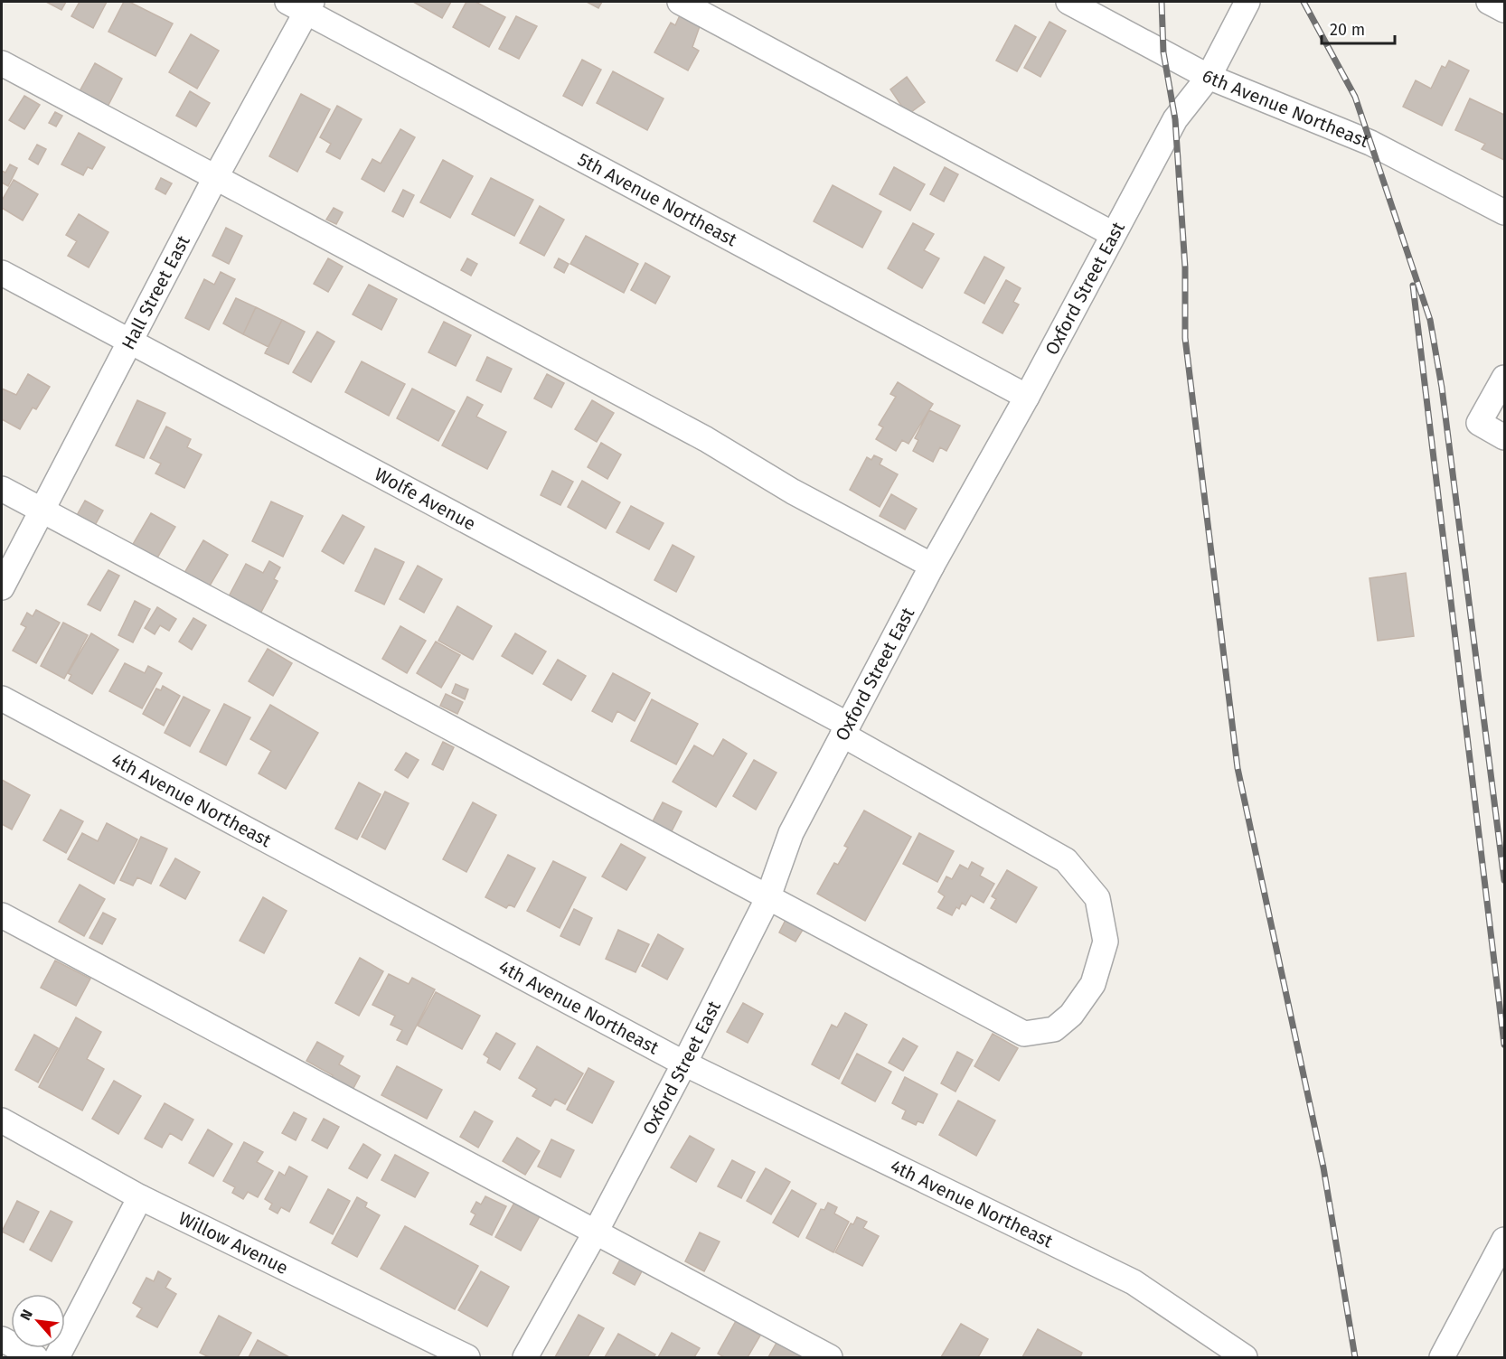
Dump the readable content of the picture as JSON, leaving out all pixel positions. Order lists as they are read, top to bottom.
{
  "streets": {
    "street": [
      "6th Avenue Northeast",
      "5th Avenue Northeast",
      "Oxford Street East",
      "Hall Street East",
      "Wolfe Avenue",
      "4th Avenue Northeast",
      "Willow Avenue"
    ]
  },
  "crossings": [
    ["6th Avenue Northeast", "Oxford Street East"],
    ["5th Avenue Northeast", "Oxford Street East"],
    ["5th Avenue Northeast", "Hall Street East"],
    ["Oxford Street East", "Wolfe Avenue"],
    ["Oxford Street East", "4th Avenue Northeast"],
    ["Hall Street East", "Wolfe Avenue"]
  ],
  "scale_bar": "20 m",
  "north": "top left"
}
